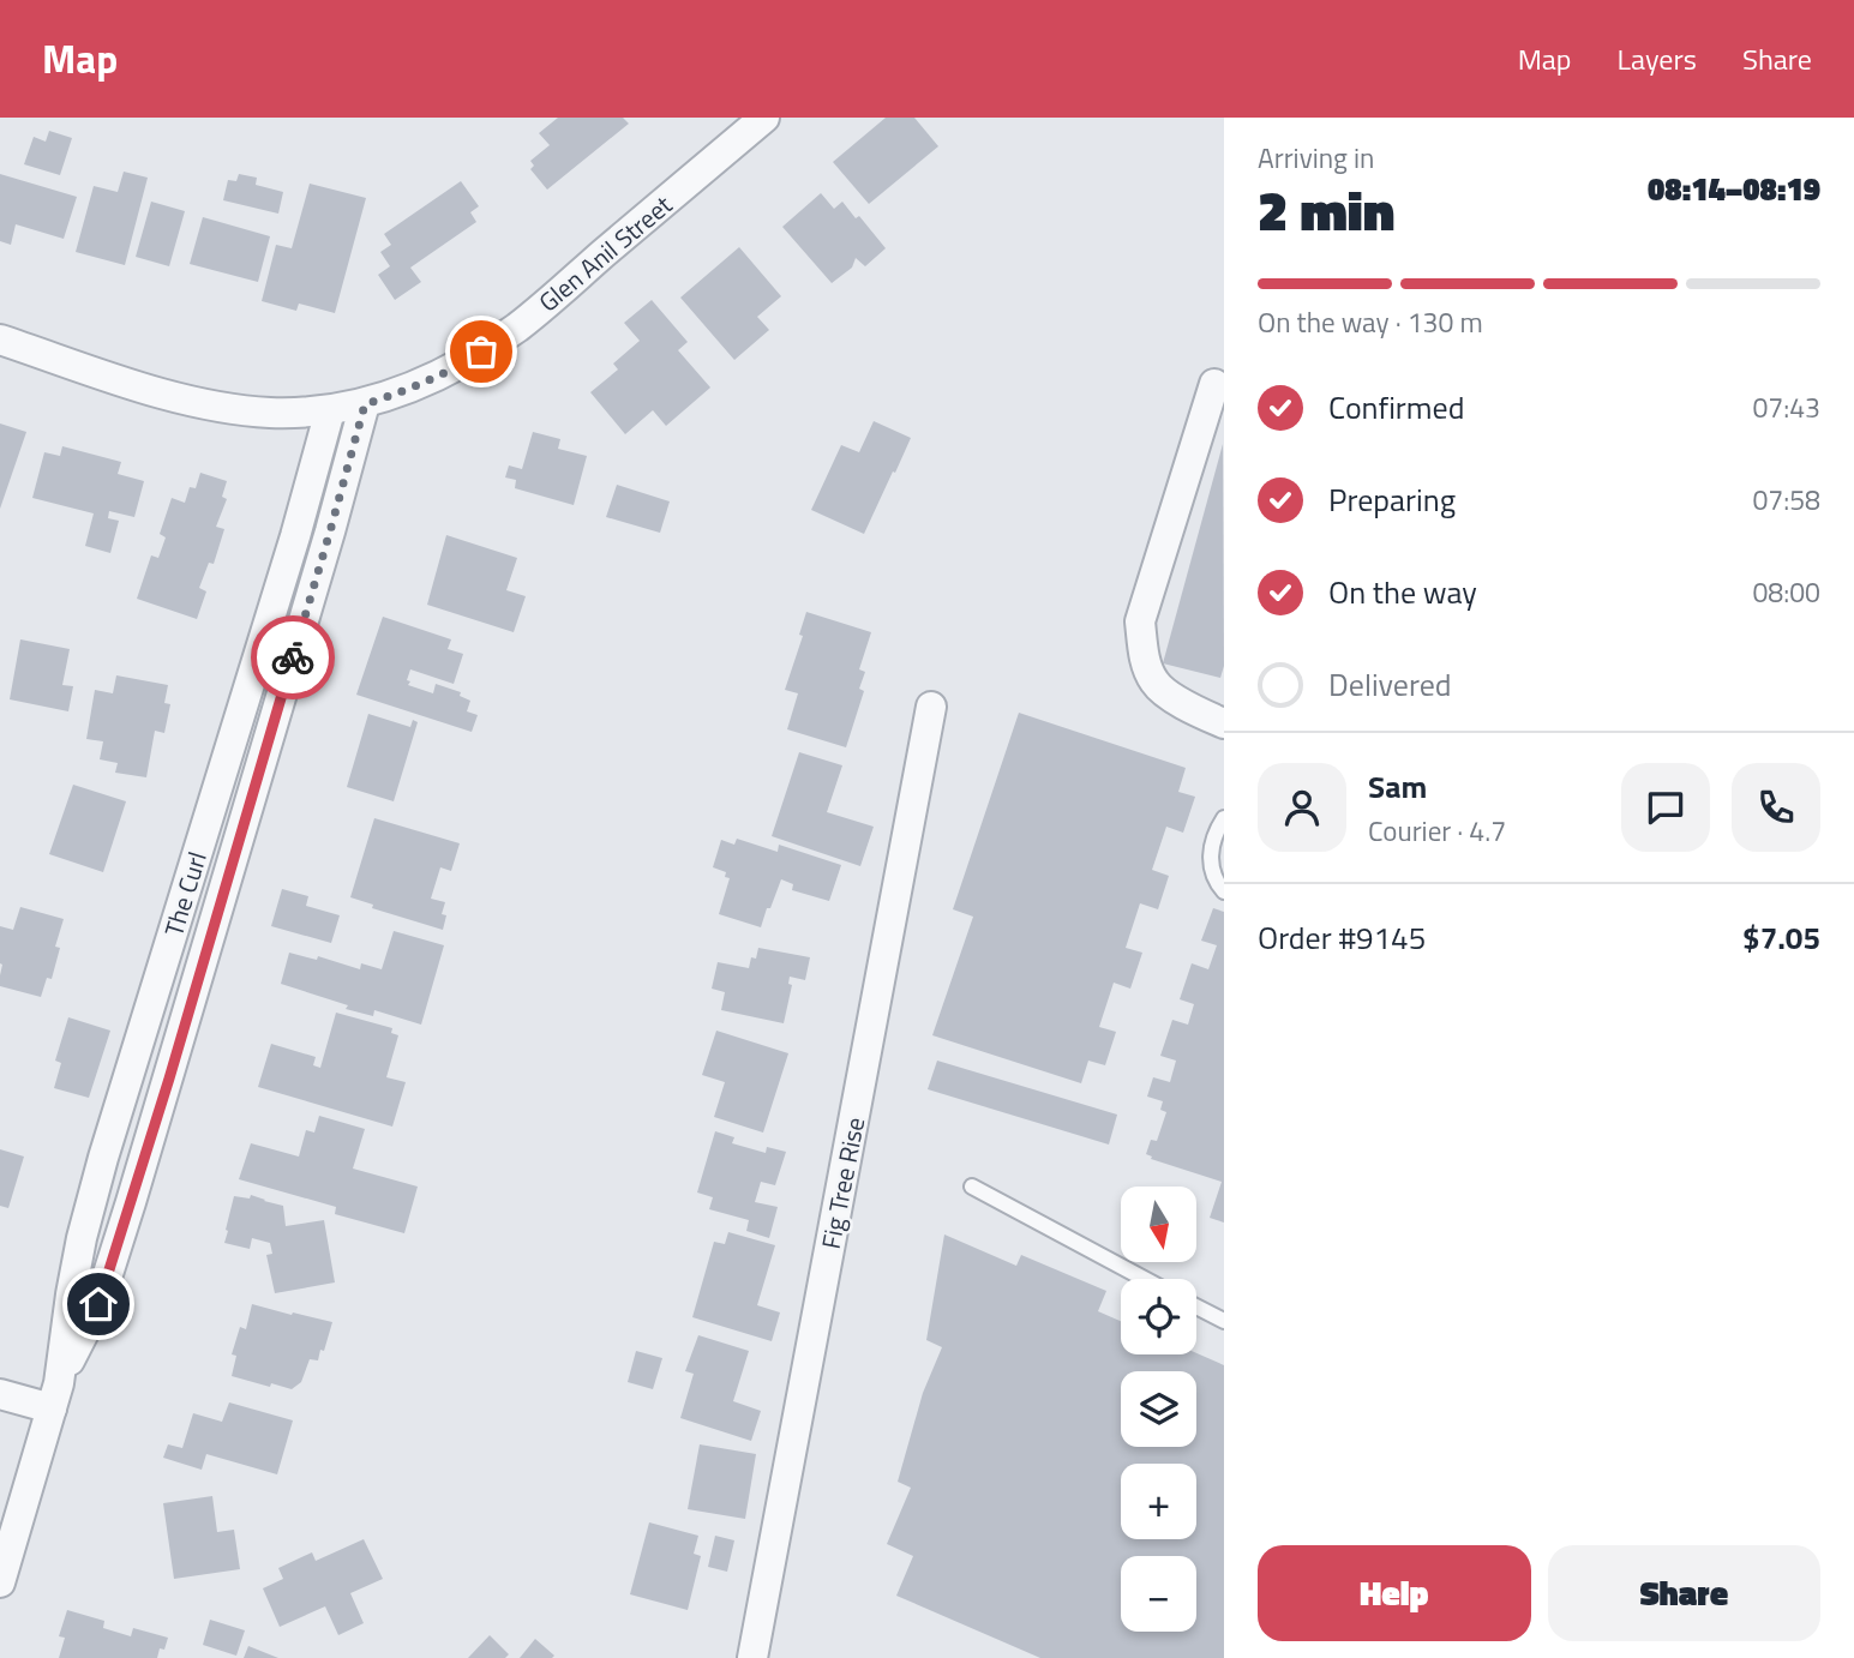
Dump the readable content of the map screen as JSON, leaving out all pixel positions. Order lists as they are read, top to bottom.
{
  "streets": {
    "street": ["Glen Anil Street", "The Curl", "Fig Tree Rise"]
  },
  "crossings": [
    ["Glen Anil Street", "The Curl"]
  ],
  "north": "bottom",
  "page": {
    "header": "Map",
    "nav": ["Map", "Layers", "Share"],
    "heading": ["2 min", "Arriving in", "08:14–08:19"],
    "panel": [
      "Sam",
      "Courier · 4.7",
      "Order #9145",
      "$7.05"
    ],
    "bar": "On the way · 130 m",
    "list": [
      ["Confirmed", "07:43"],
      ["Preparing", "07:58"],
      ["On the way", "08:00"],
      "Delivered"
    ],
    "map_buttons": ["+", "−"],
    "buttons": ["Help", "Share"]
  }
}
